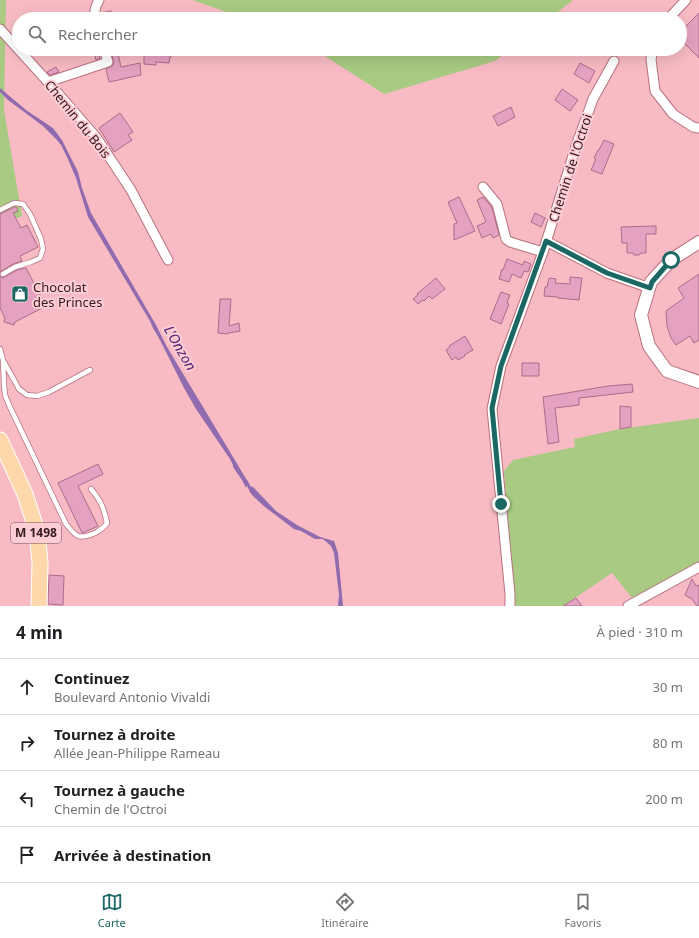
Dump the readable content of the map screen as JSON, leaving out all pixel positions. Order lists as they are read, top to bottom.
{
  "streets": {
    "main road": ["M 1498"],
    "street": ["Chemin du Bois", "Chemin de l'Octroi"]
  },
  "water": ["L'Onzon"],
  "places": {
    "shop": ["Chocolat des Princes"]
  },
  "page": {
    "search": "Rechercher",
    "heading": ["4 min", "À pied · 310 m"],
    "list": [
      ["Continuez", "Boulevard Antonio Vivaldi", "30 m"],
      ["Tournez à droite", "Allée Jean-Philippe Rameau", "80 m"],
      ["Tournez à gauche", "Chemin de l'Octroi", "200 m"],
      "Arrivée à destination"
    ],
    "nav": ["Carte", "Itinéraire", "Favoris"]
  }
}
